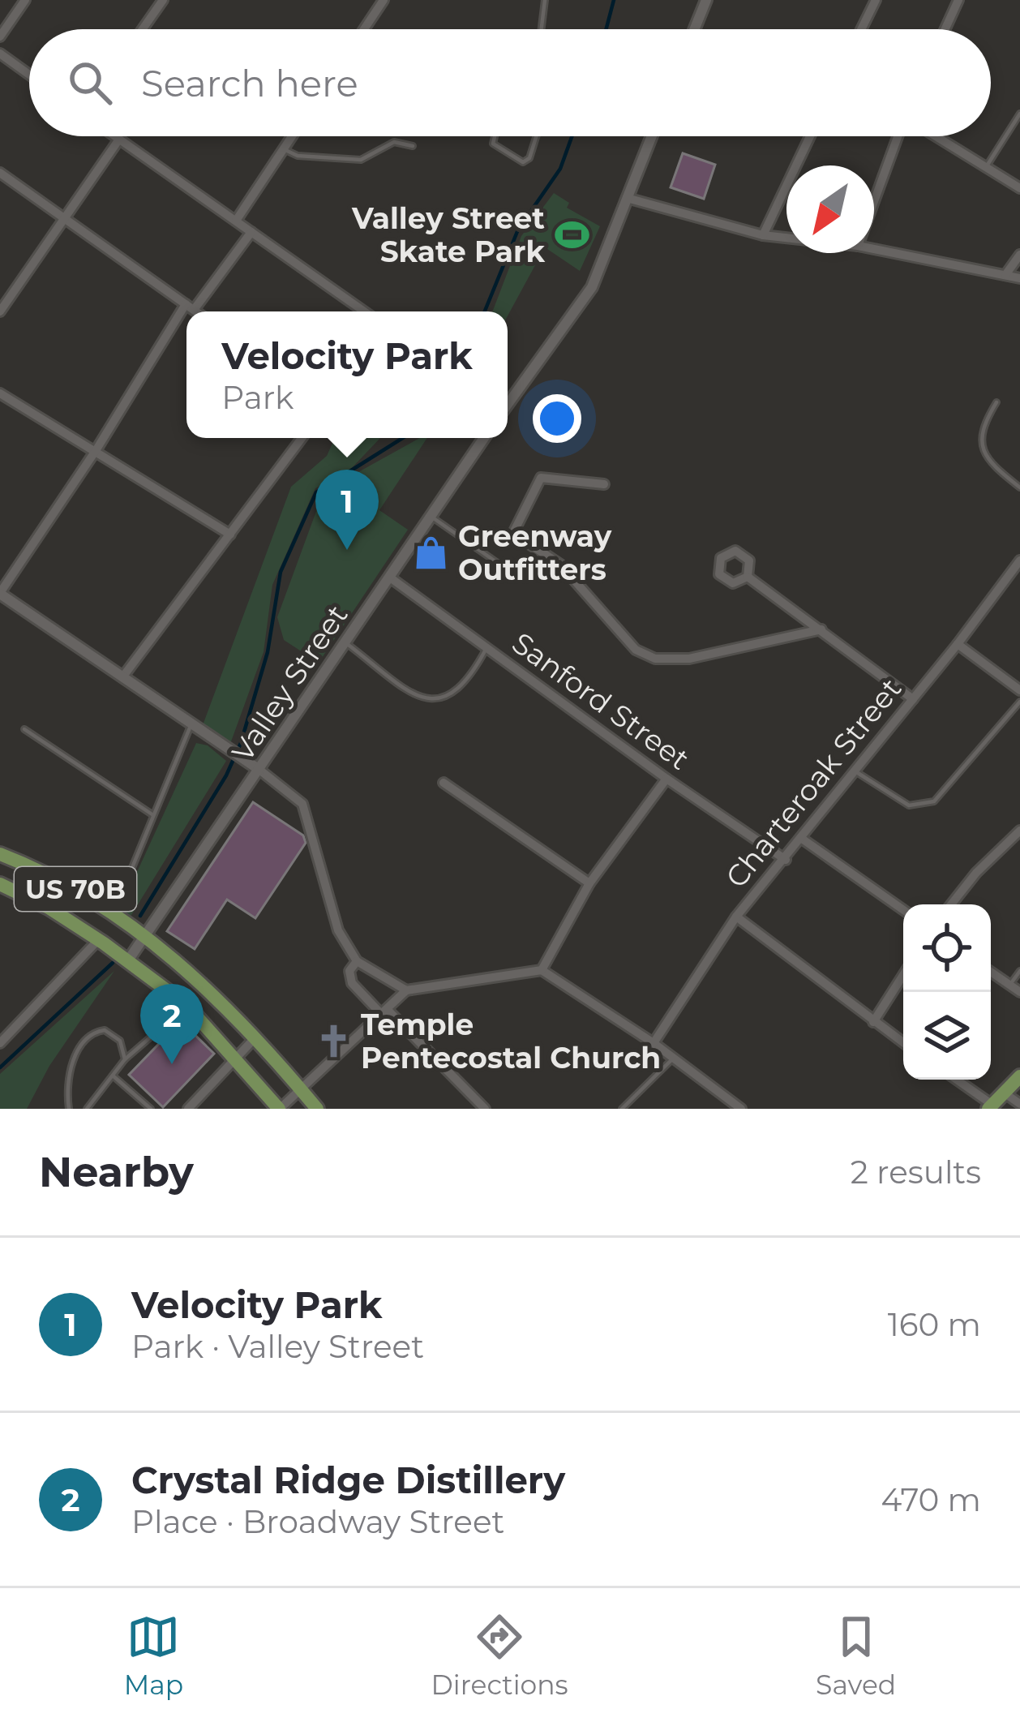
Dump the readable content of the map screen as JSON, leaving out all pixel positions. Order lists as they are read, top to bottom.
{
  "streets": {
    "main road": ["US 70B"],
    "street": ["Valley Street", "Sanford Street", "Charteroak Street"]
  },
  "crossings": [
    ["Valley Street", "Sanford Street"],
    ["Valley Street", "US 70B"],
    ["Sanford Street", "Charteroak Street"]
  ],
  "places": {
    "sports": ["Valley Street Skate Park"],
    "shop": ["Greenway Outfitters"],
    "church": ["Temple Pentecostal Church"]
  },
  "north": "bottom left",
  "page": {
    "search": "Search here",
    "popup": ["Velocity Park", "Park"],
    "pins": ["1", "2"],
    "heading": ["Nearby", "2 results"],
    "list": [
      {
        "mark": "1",
        "name": "Velocity Park",
        "note": "Park · Valley Street",
        "value": "160 m"
      },
      {
        "mark": "2",
        "name": "Crystal Ridge Distillery",
        "note": "Place · Broadway Street",
        "value": "470 m"
      }
    ],
    "nav": ["Map", "Directions", "Saved"]
  }
}
